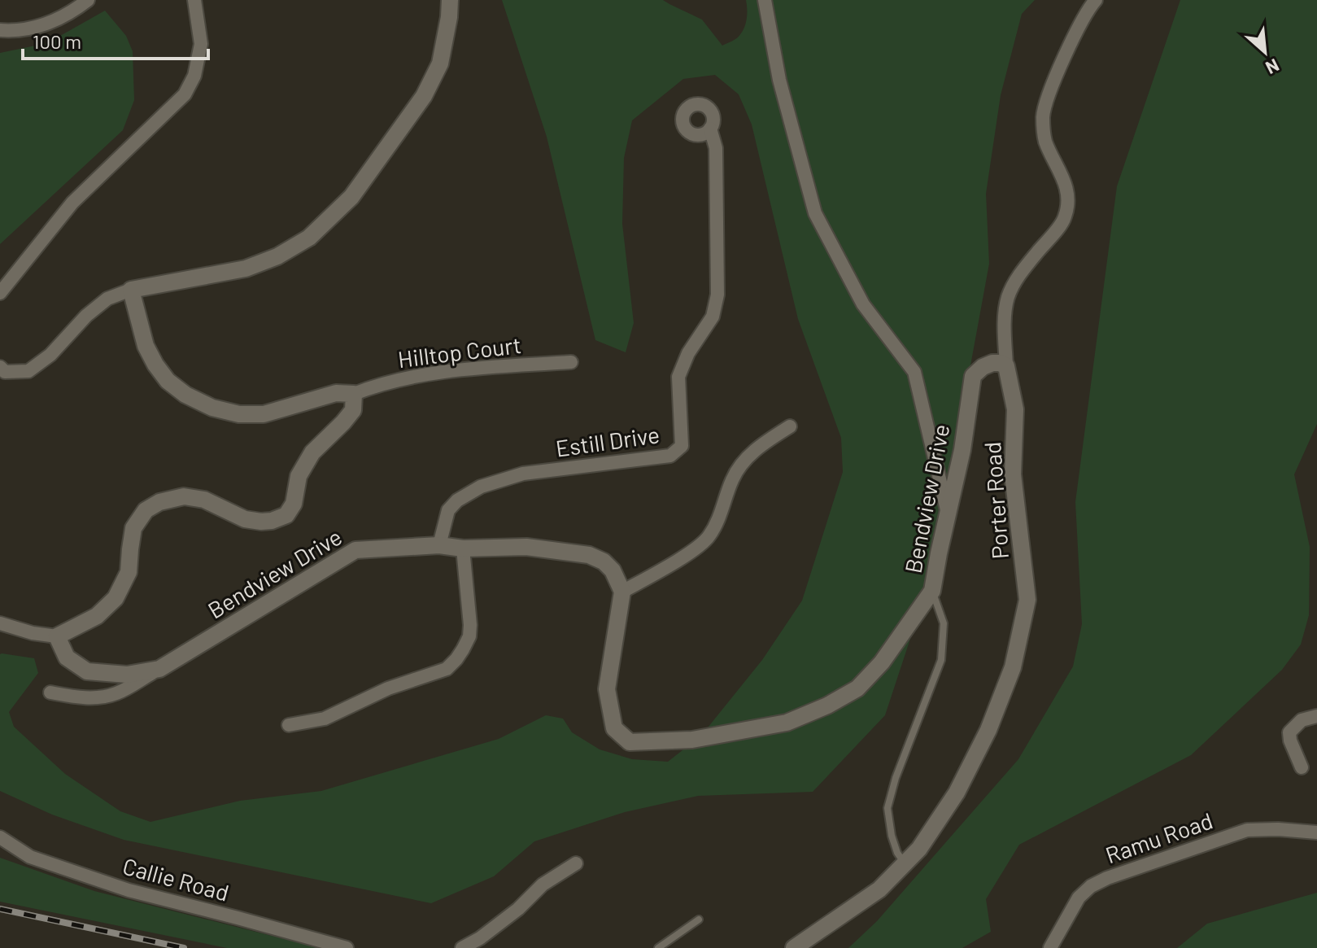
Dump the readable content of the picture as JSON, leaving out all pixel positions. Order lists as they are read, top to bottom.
{
  "streets": {
    "street": [
      "Hilltop Court",
      "Estill Drive",
      "Bendview Drive",
      "Porter Road",
      "Ramu Road",
      "Callie Road"
    ]
  },
  "crossings": [
    ["Hilltop Court", "Bendview Drive"],
    ["Estill Drive", "Bendview Drive"],
    ["Bendview Drive", "Porter Road"]
  ],
  "scale_bar": "100 m",
  "north": "bottom right"
}
